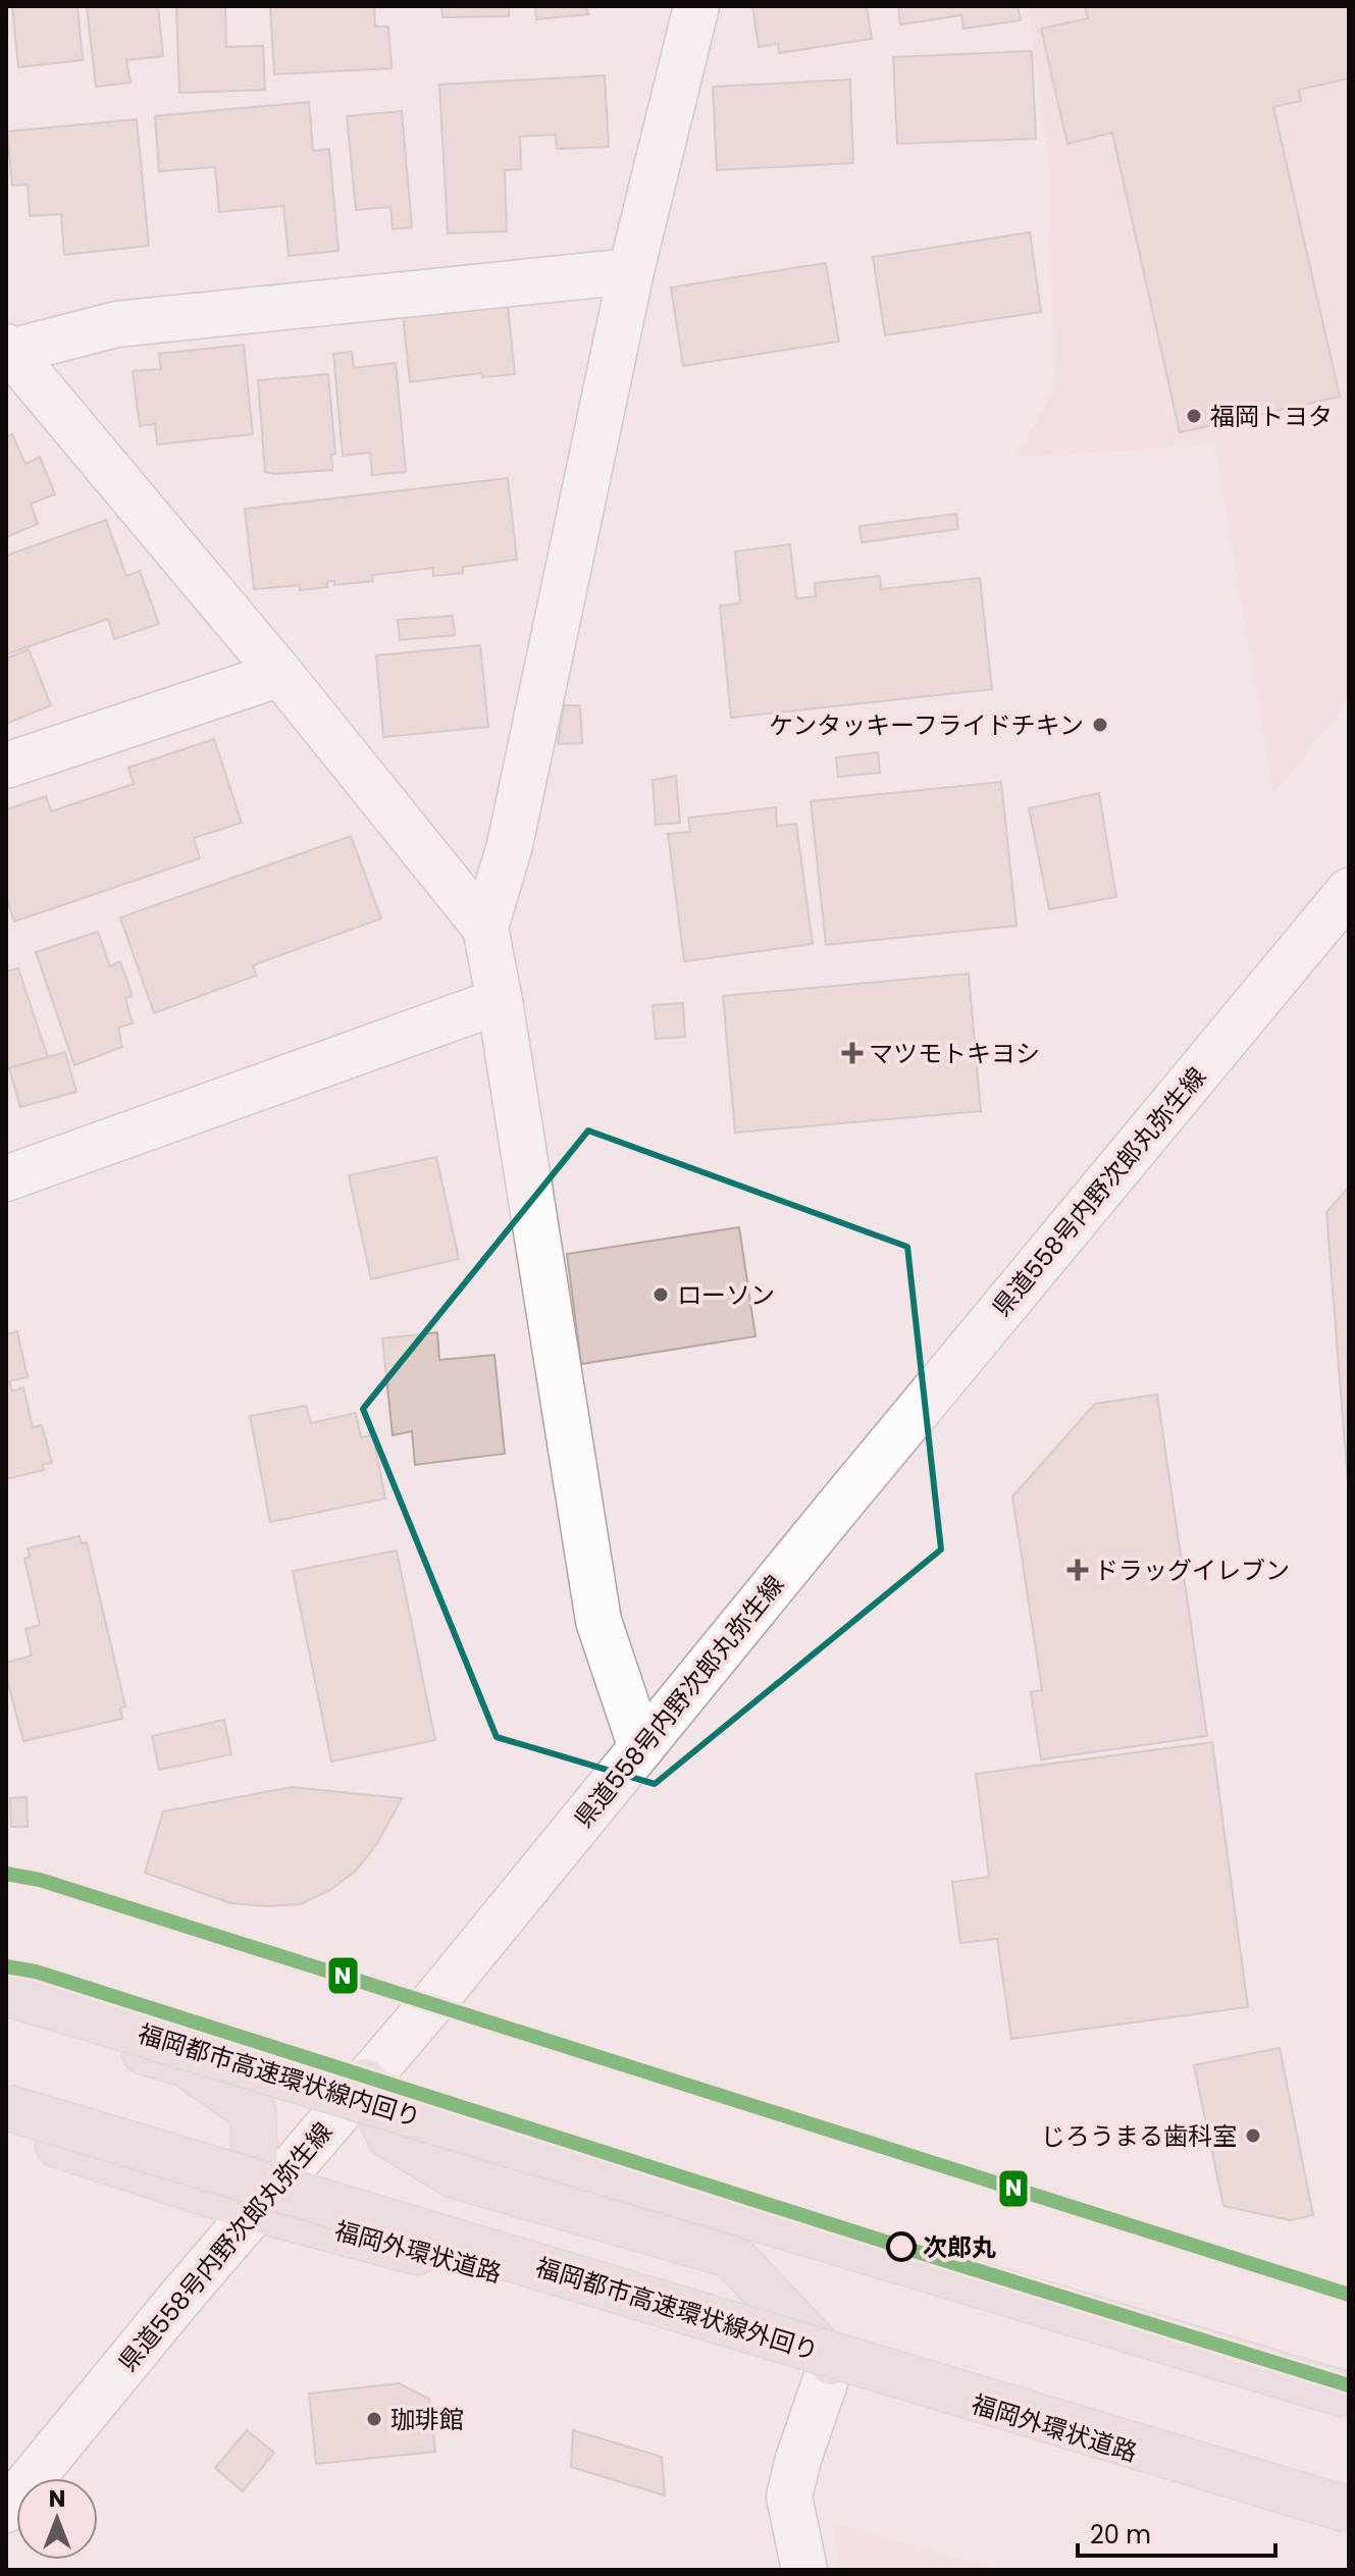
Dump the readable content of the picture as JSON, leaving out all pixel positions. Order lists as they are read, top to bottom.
{
  "streets": {
    "highway": ["福岡都市高速環状線内回り", "福岡外環状道路", "福岡都市高速環状線外回り"],
    "street": ["県道558号内野次郎丸弥生線"]
  },
  "crossings": [
    ["県道558号内野次郎丸弥生線", "福岡外環状道路"]
  ],
  "places": {
    "other": [
      "福岡トヨタ",
      "ケンタッキーフライドチキン",
      "ローソン",
      "じろうまる歯科室",
      "次郎丸",
      "珈琲館"
    ],
    "health": ["マツモトキヨシ", "ドラッグイレブン"]
  },
  "lines": ["transit line N"],
  "scale_bar": "20 m",
  "north": "top"
}
